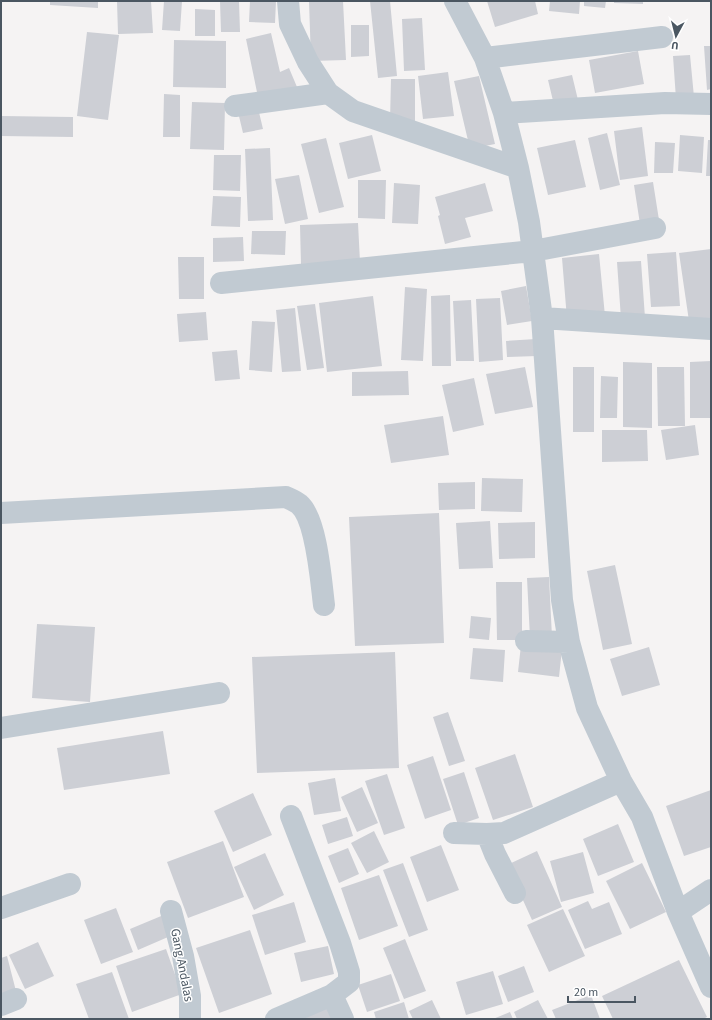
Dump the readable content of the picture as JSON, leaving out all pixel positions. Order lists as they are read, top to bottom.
{
  "streets": {
    "street": ["Gang Andalas"]
  },
  "scale_bar": "20 m",
  "north": "bottom"
}
